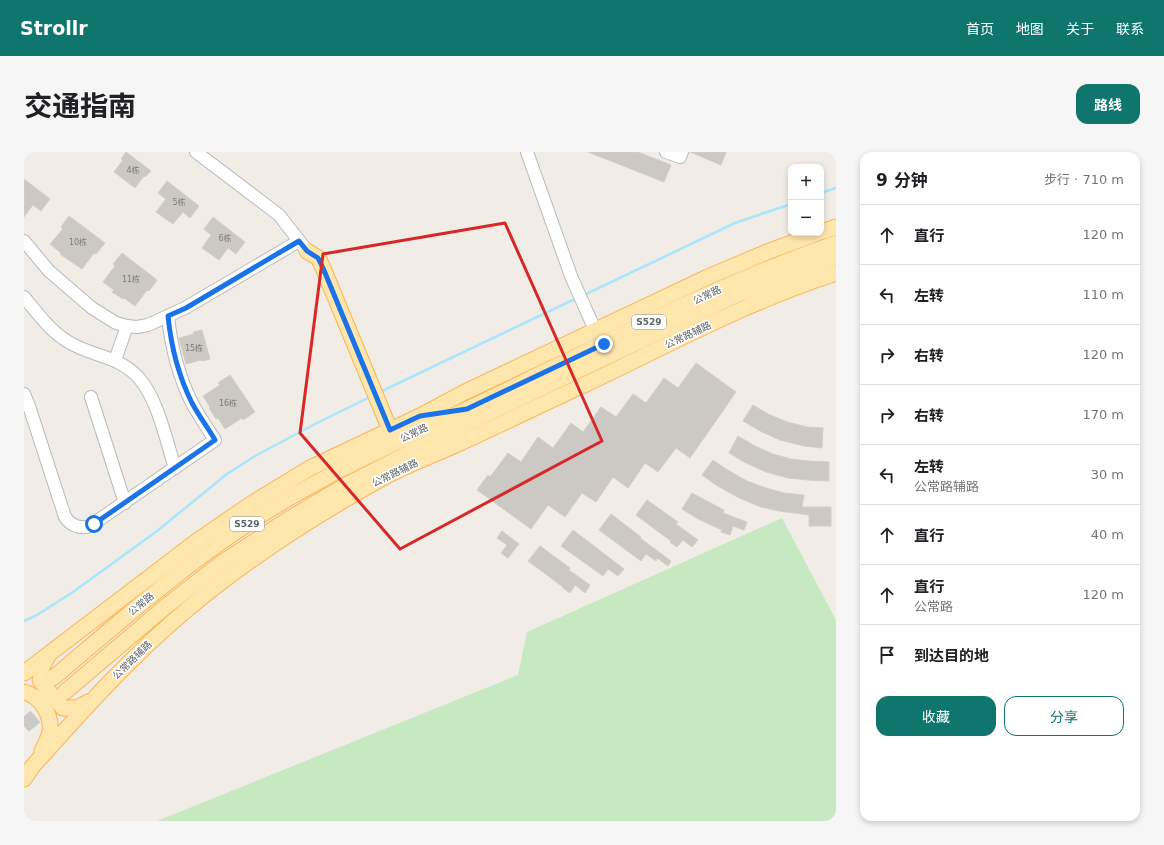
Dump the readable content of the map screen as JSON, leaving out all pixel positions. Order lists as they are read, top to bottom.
{
  "streets": {
    "main road": ["公常路", "S529", "公常路辅路"]
  },
  "house_numbers": [
    "4栋",
    "5栋",
    "6栋",
    "10栋",
    "11栋",
    "15栋",
    "16栋"
  ],
  "page": {
    "header": "Strollr",
    "nav": [
      "首页",
      "地图",
      "关于",
      "联系"
    ],
    "title": "交通指南",
    "buttons": [
      "路线",
      ["收藏", "分享"]
    ],
    "heading": ["9 分钟", "步行 · 710 m"],
    "map_buttons": ["+", "−"],
    "list": [
      ["直行", "120 m"],
      ["左转", "110 m"],
      ["右转", "120 m"],
      ["右转", "170 m"],
      ["左转", "公常路辅路", "30 m"],
      ["直行", "40 m"],
      ["直行", "公常路", "120 m"],
      "到达目的地"
    ]
  }
}
